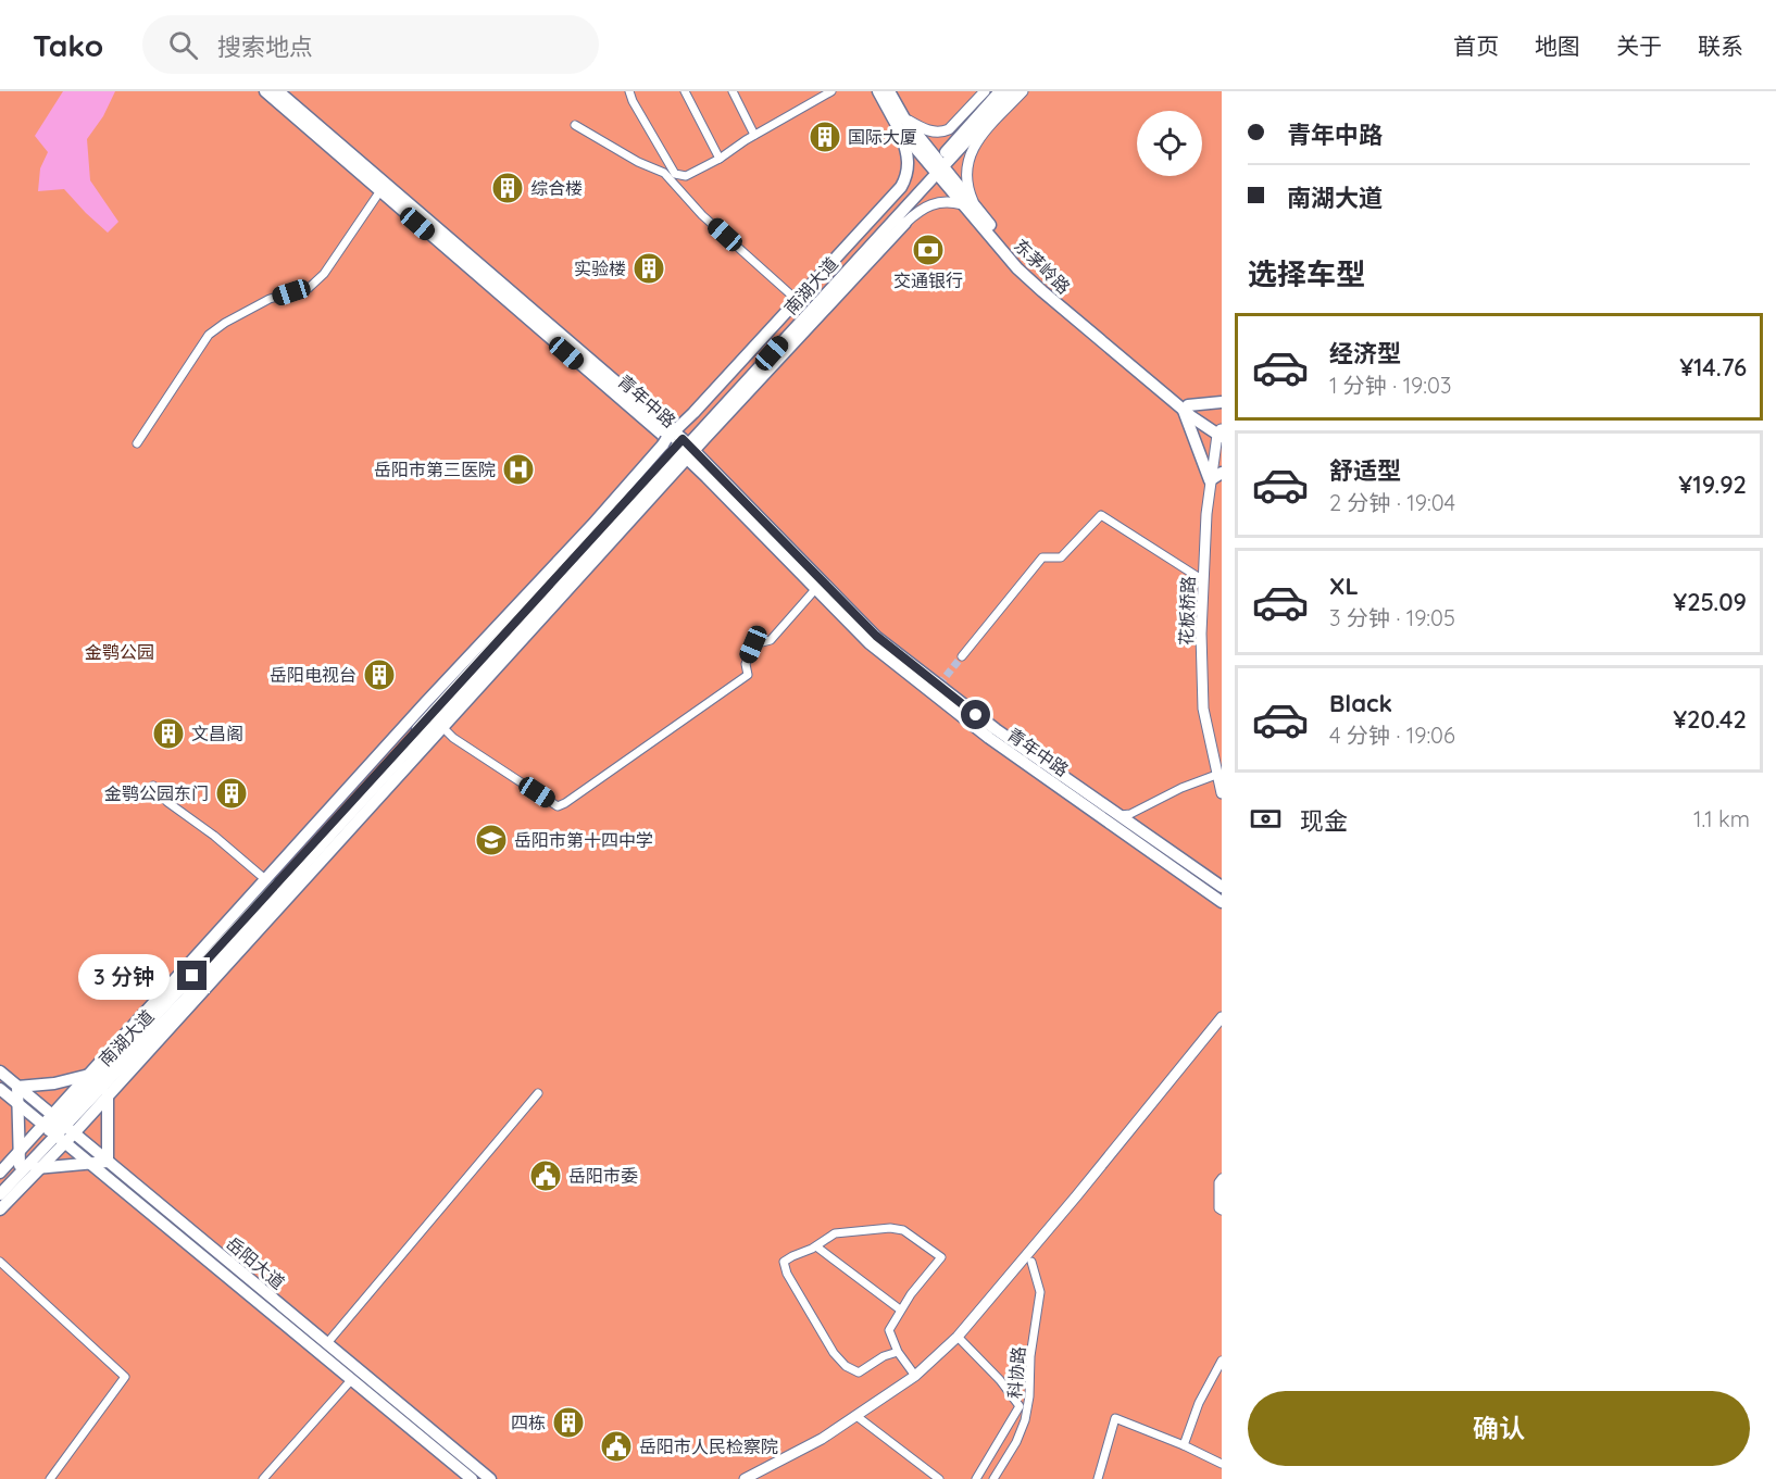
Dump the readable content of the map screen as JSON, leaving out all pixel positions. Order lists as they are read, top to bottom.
{
  "streets": {
    "main road": [
      "东茅岭路",
      "南湖大道",
      "青年中路",
      "岳阳大道"
    ],
    "street": ["花板桥路", "科协路"]
  },
  "crossings": [
    ["东茅岭路", "南湖大道"],
    ["东茅岭路", "花板桥路"],
    ["南湖大道", "青年中路"],
    ["南湖大道", "岳阳大道"]
  ],
  "parks": ["金鹗公园"],
  "places": {
    "building": [
      "国际大厦",
      "综合楼",
      "实验楼",
      "岳阳电视台",
      "文昌阁",
      "金鹗公园东门",
      "四栋"
    ],
    "bank": ["交通银行"],
    "hospital": ["岳阳市第三医院"],
    "school or university": ["岳阳市第十四中学"],
    "public building": ["岳阳市委", "岳阳市人民检察院"]
  },
  "page": {
    "header": "Tako",
    "search": "搜索地点",
    "nav": [
      "首页",
      "地图",
      "关于",
      "联系"
    ],
    "banner": ["青年中路", "南湖大道"],
    "heading": "选择车型",
    "list": [
      {
        "name": "经济型",
        "note": "1 分钟 · 19:03",
        "value": "¥14.76"
      },
      {
        "name": "舒适型",
        "note": "2 分钟 · 19:04",
        "value": "¥19.92"
      },
      {
        "name": "XL",
        "note": "3 分钟 · 19:05",
        "value": "¥25.09"
      },
      {
        "name": "Black",
        "note": "4 分钟 · 19:06",
        "value": "¥20.42"
      }
    ],
    "pay": ["现金", "1.1 km"],
    "bubble": "3 分钟",
    "buttons": "确认"
  }
}
